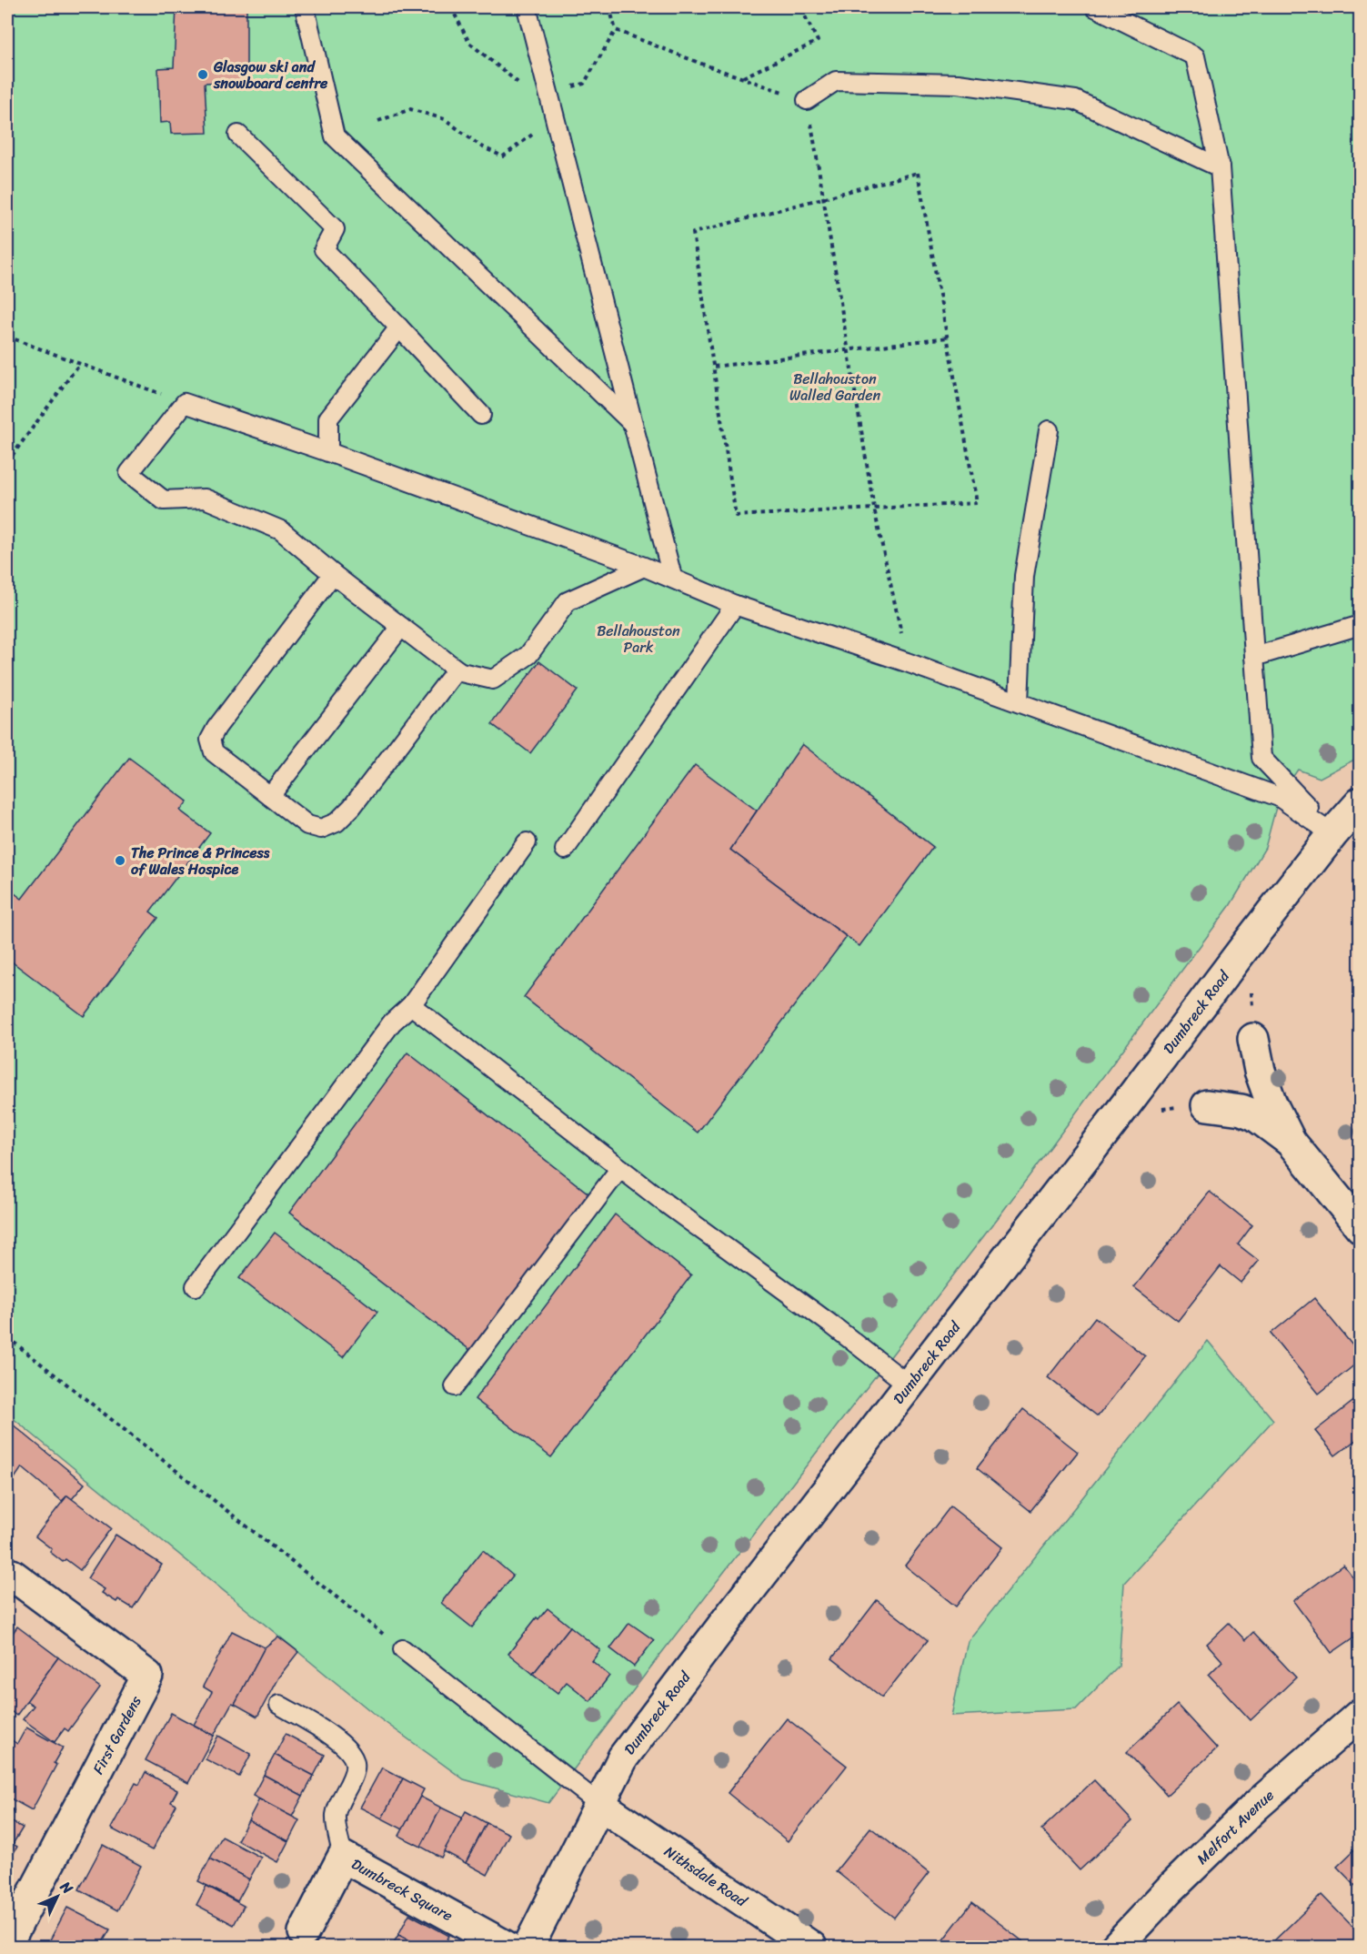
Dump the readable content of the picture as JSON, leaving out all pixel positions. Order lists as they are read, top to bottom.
{
  "streets": {
    "street": [
      "Dumbreck Road",
      "First Gardens",
      "Melfort Avenue",
      "Nithsdale Road",
      "Dumbreck Square"
    ]
  },
  "crossings": [
    ["Dumbreck Road", "Nithsdale Road"]
  ],
  "parks": ["Bellahouston Walled Garden", "Bellahouston Park"],
  "places": ["Glasgow ski and snowboard centre", "The Prince & Princess of Wales Hospice"],
  "north": "top right"
}
